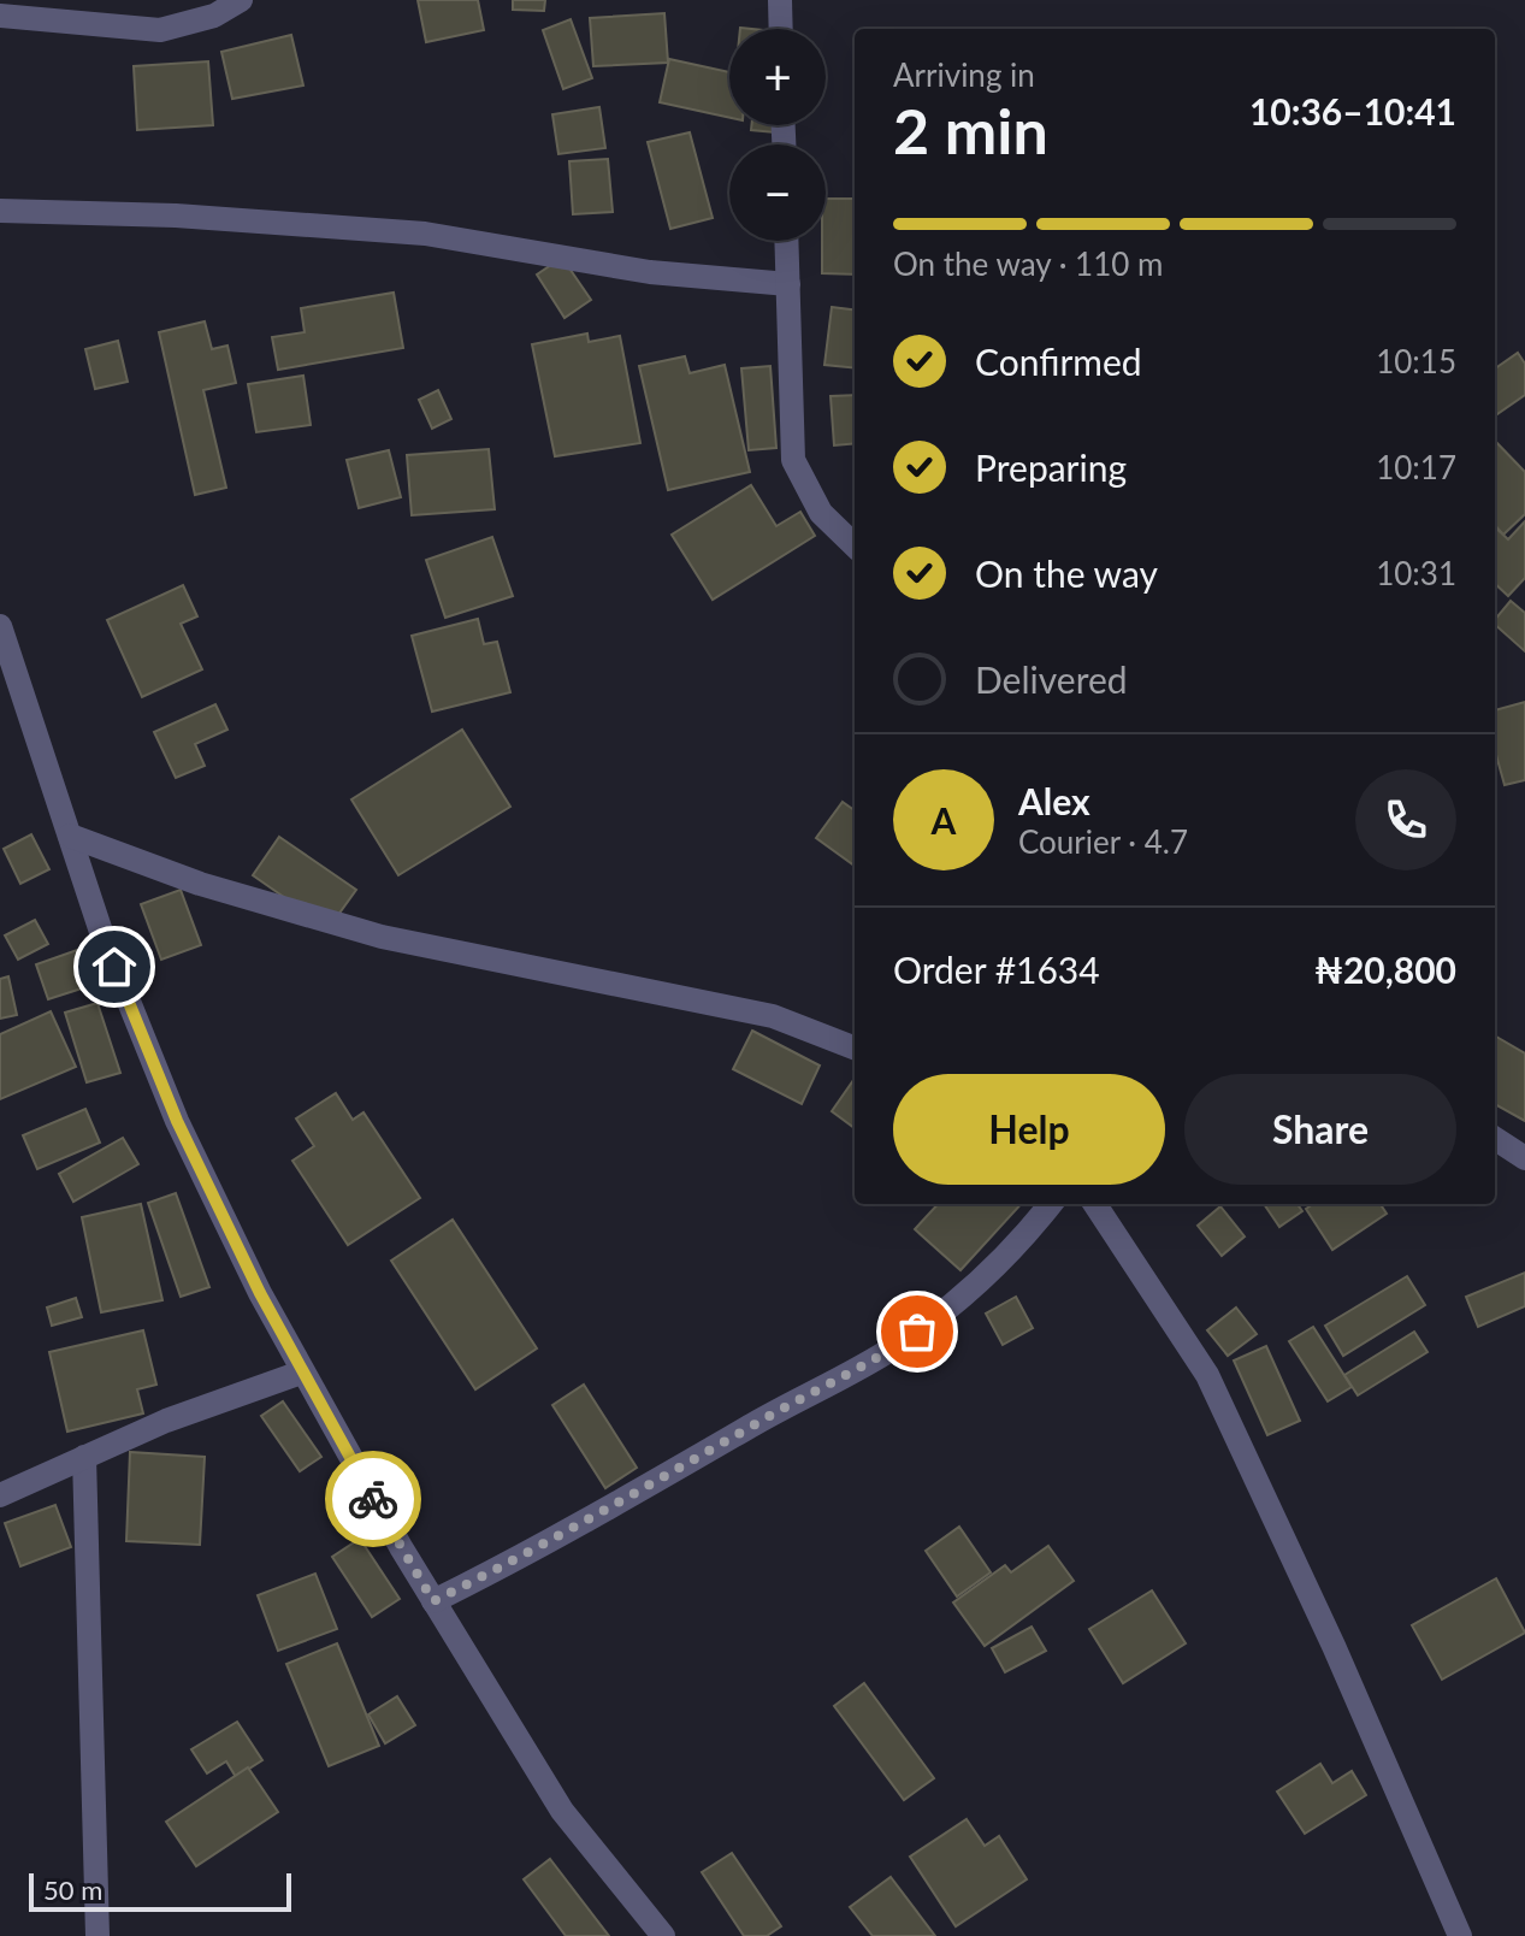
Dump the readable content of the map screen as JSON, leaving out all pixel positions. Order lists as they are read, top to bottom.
{
  "scale_bar": "50 m",
  "page": {
    "map_buttons": ["+", "−"],
    "heading": ["2 min", "Arriving in", "10:36–10:41"],
    "panel": [
      "Alex",
      "Courier · 4.7",
      "Order #1634",
      "₦20,800"
    ],
    "bar": "On the way · 110 m",
    "list": [
      ["Confirmed", "10:15"],
      ["Preparing", "10:17"],
      ["On the way", "10:31"],
      "Delivered"
    ],
    "round": "A",
    "buttons": ["Help", "Share"],
    "scale": "50 m"
  }
}
